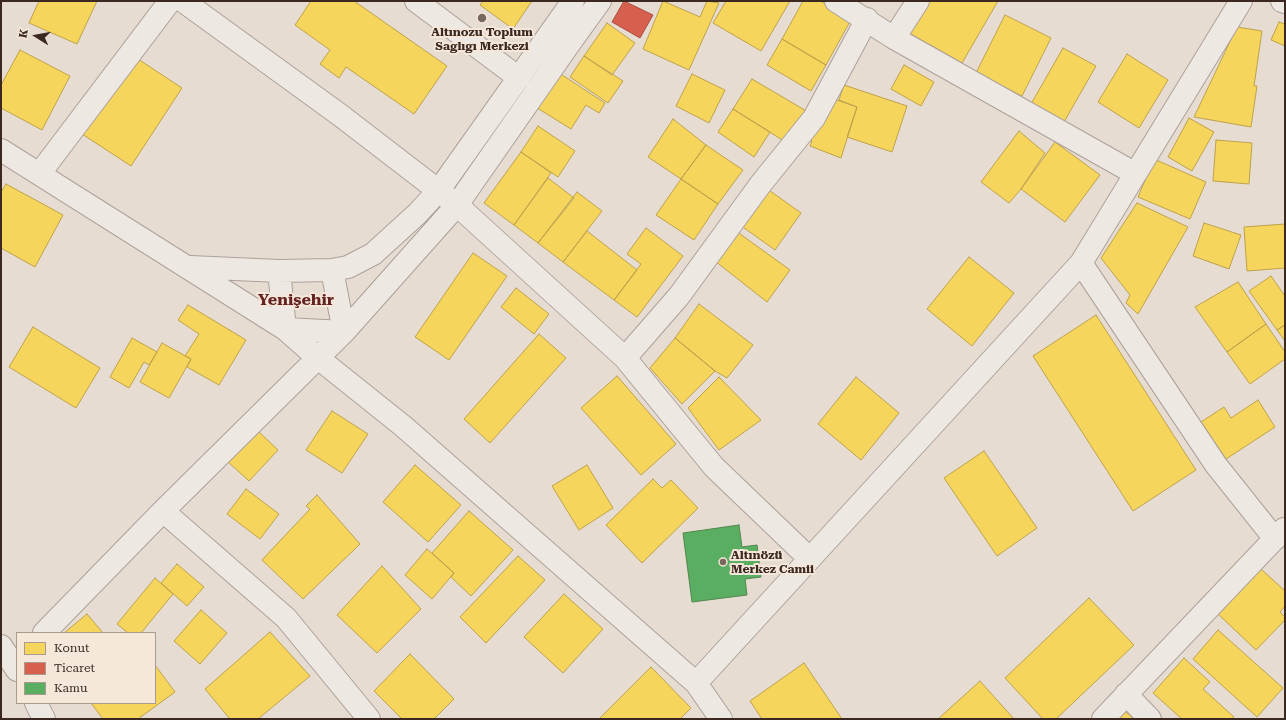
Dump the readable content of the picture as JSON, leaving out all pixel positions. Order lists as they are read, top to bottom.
{
  "districts": ["Yenişehir"],
  "places": ["Altınozu Toplum Saglıgı Merkezi", "Altınözü Merkez Camii"],
  "legend": ["Konut", "Ticaret", "Kamu"],
  "north": "left"
}
